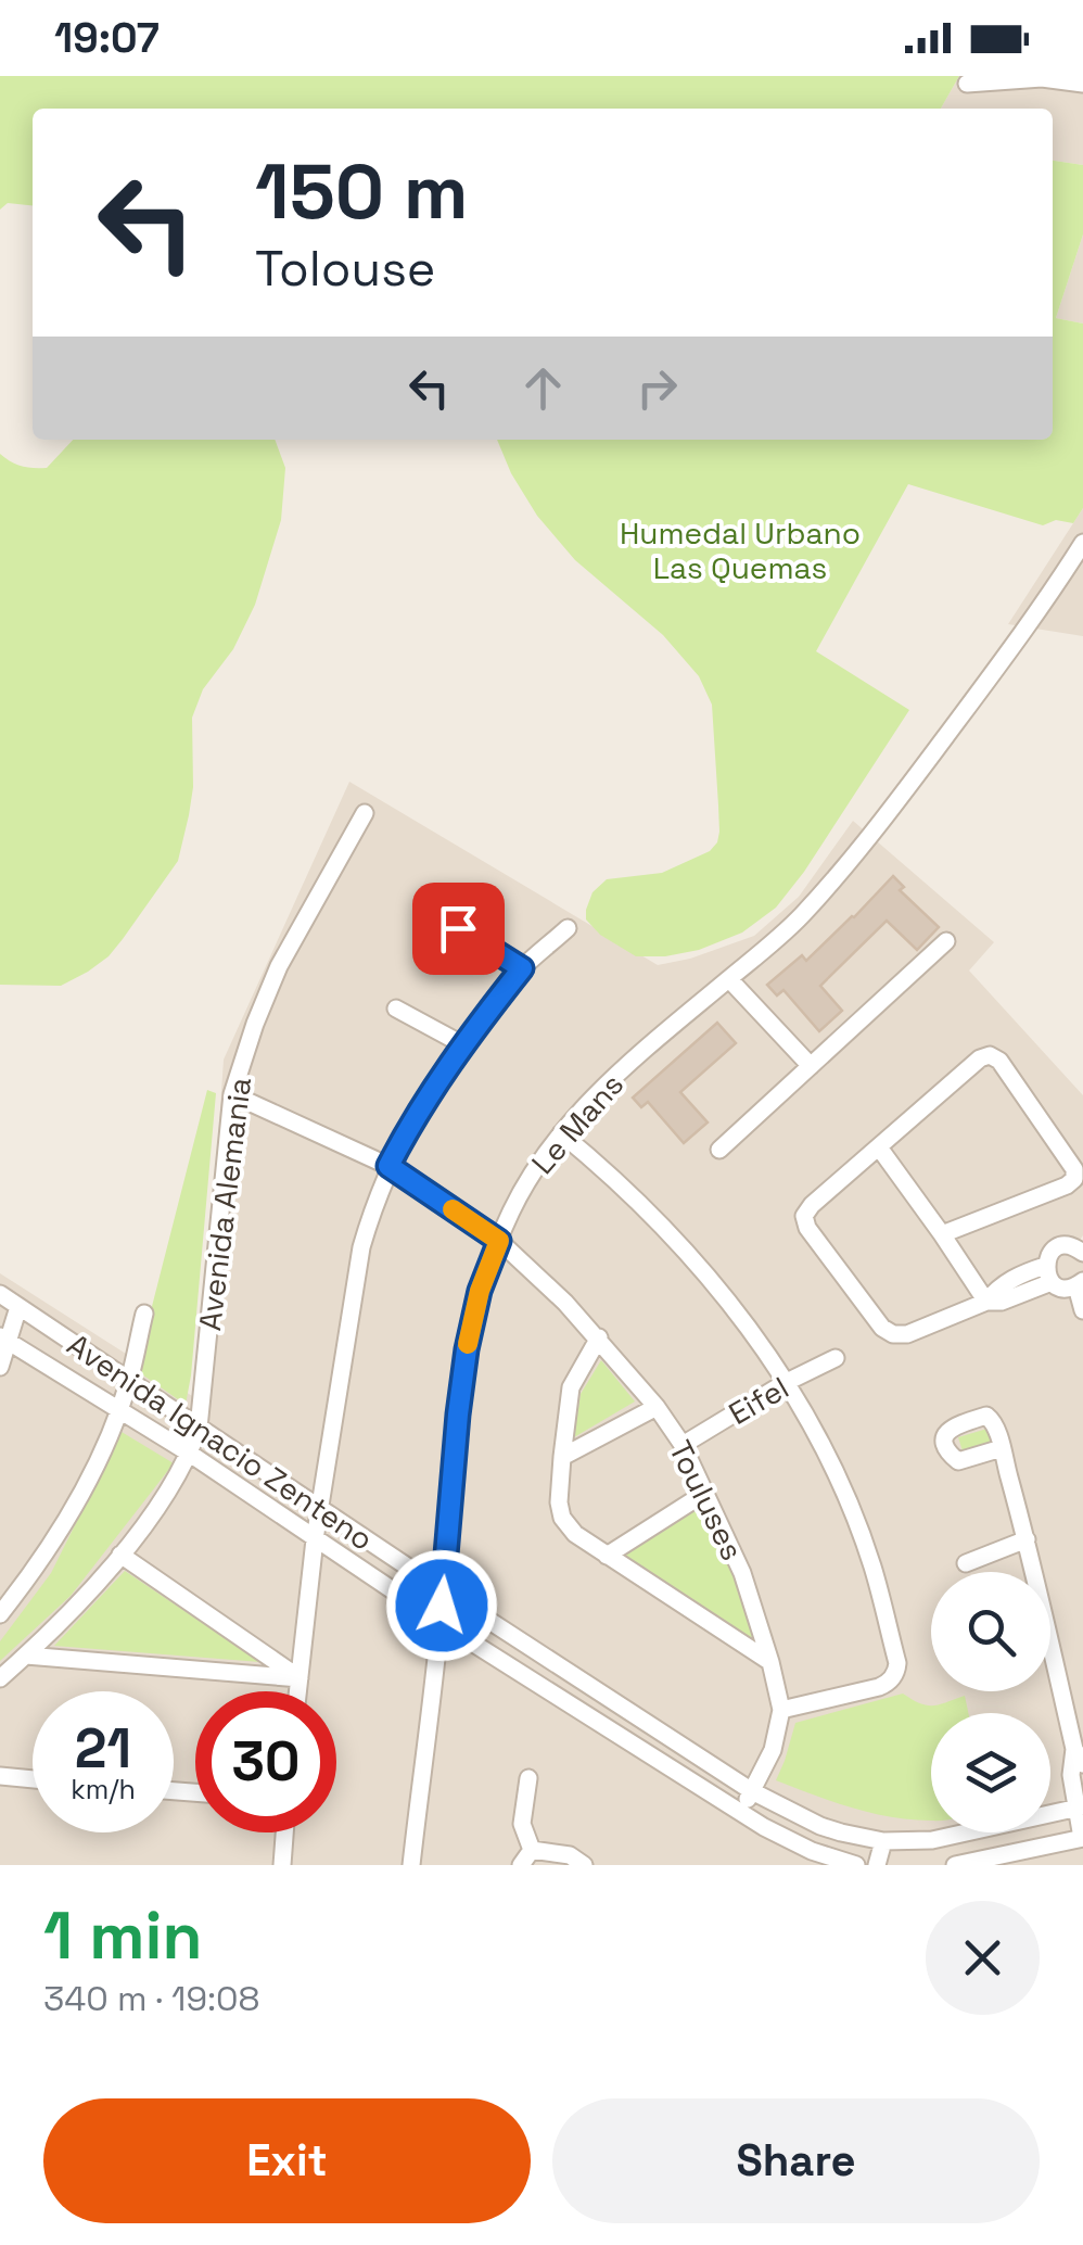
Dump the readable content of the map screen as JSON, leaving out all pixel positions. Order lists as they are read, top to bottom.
{
  "streets": {
    "street": [
      "Le Mans",
      "Avenida Alemania",
      "Eifel",
      "Avenida Ignacio Zenteno",
      "Touluses"
    ]
  },
  "crossings": [
    ["Le Mans", "Avenida Ignacio Zenteno"],
    ["Le Mans", "Touluses"],
    ["Avenida Alemania", "Avenida Ignacio Zenteno"],
    ["Avenida Alemania", "Touluses"],
    ["Eifel", "Touluses"],
    ["Avenida Ignacio Zenteno", "Touluses"]
  ],
  "parks": ["Humedal Urbano Las Quemas"],
  "page": {
    "status": "19:07",
    "turn": ["150 m", "Tolouse"],
    "speed": "21 km/h",
    "limit": "30",
    "heading": ["1 min", "340 m · 19:08"],
    "buttons": ["Exit", "Share"]
  }
}
